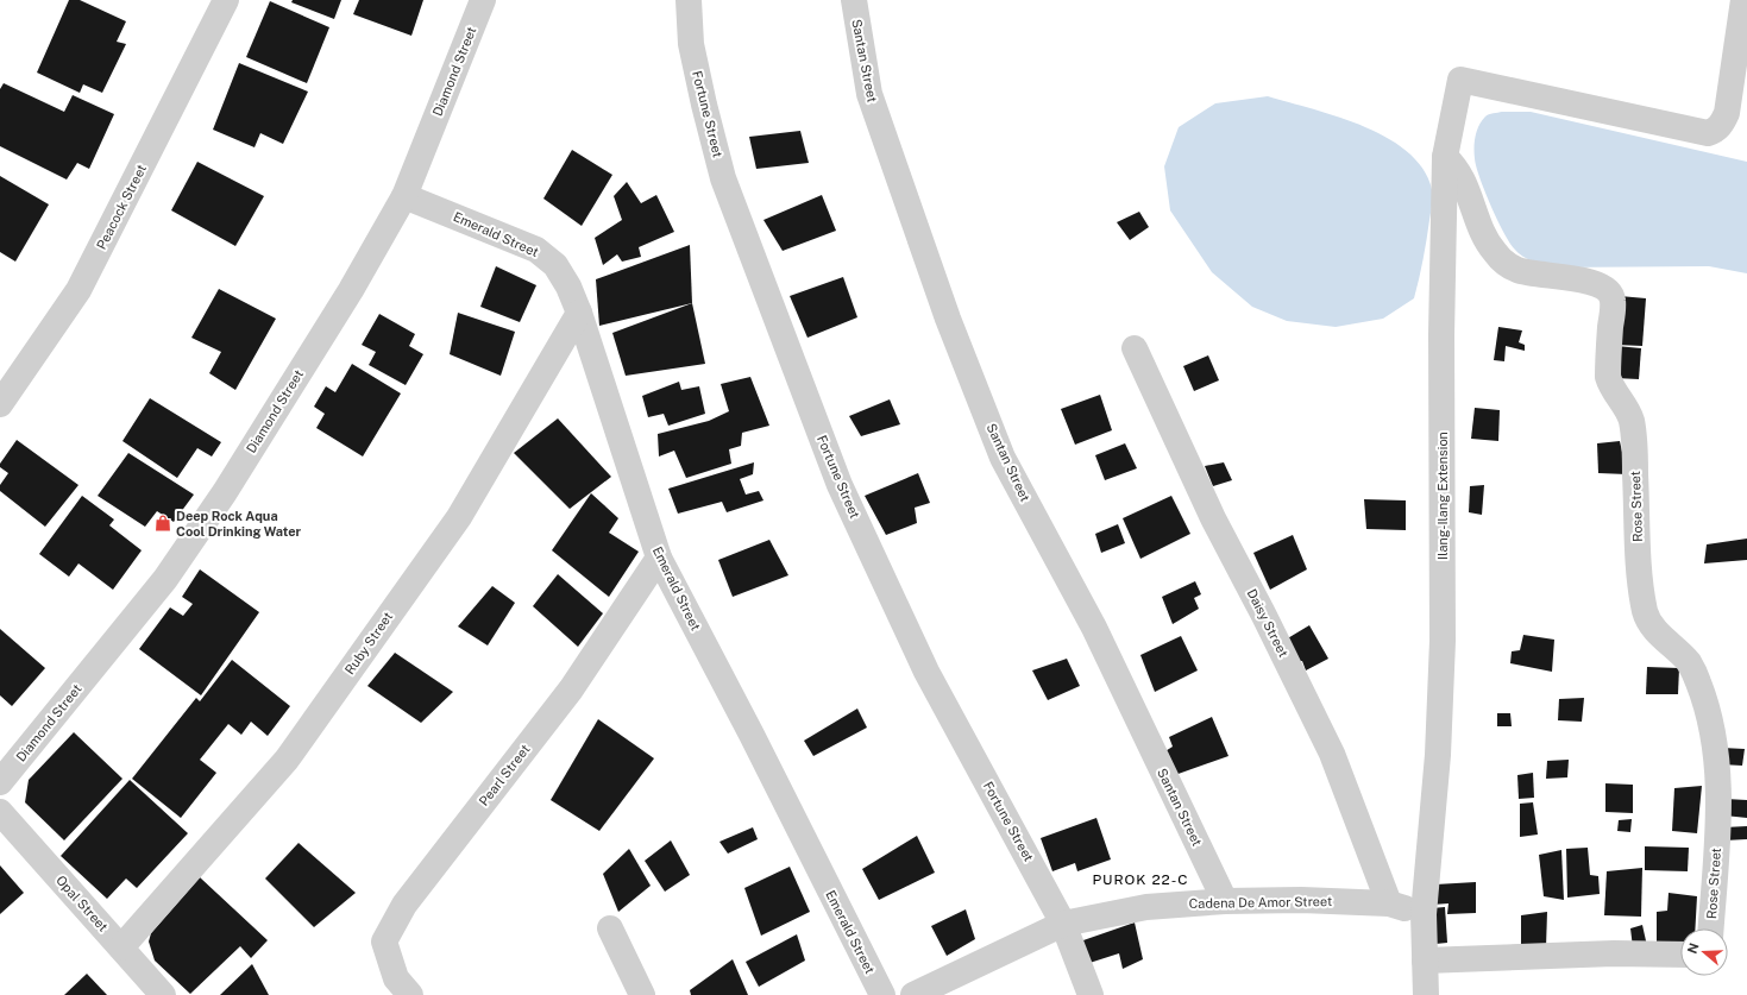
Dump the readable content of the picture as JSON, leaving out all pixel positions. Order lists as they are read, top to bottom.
{
  "streets": {
    "street": [
      "Santan Street",
      "Diamond Street",
      "Fortune Street",
      "Peacock Street",
      "Emerald Street",
      "Ilang-Ilang Extension",
      "Rose Street",
      "Daisy Street",
      "Ruby Street",
      "Pearl Street",
      "Cadena De Amor Street",
      "Opal Street"
    ]
  },
  "crossings": [
    ["Santan Street", "Cadena De Amor Street"],
    ["Diamond Street", "Emerald Street"],
    ["Fortune Street", "Cadena De Amor Street"],
    ["Emerald Street", "Ruby Street"],
    ["Emerald Street", "Pearl Street"],
    ["Ilang-Ilang Extension", "Rose Street"],
    ["Ilang-Ilang Extension", "Cadena De Amor Street"],
    ["Daisy Street", "Cadena De Amor Street"],
    ["Ruby Street", "Opal Street"]
  ],
  "districts": ["PUROK 22-C"],
  "places": {
    "shop": ["Deep Rock Aqua Cool Drinking Water"]
  },
  "north": "left"
}
